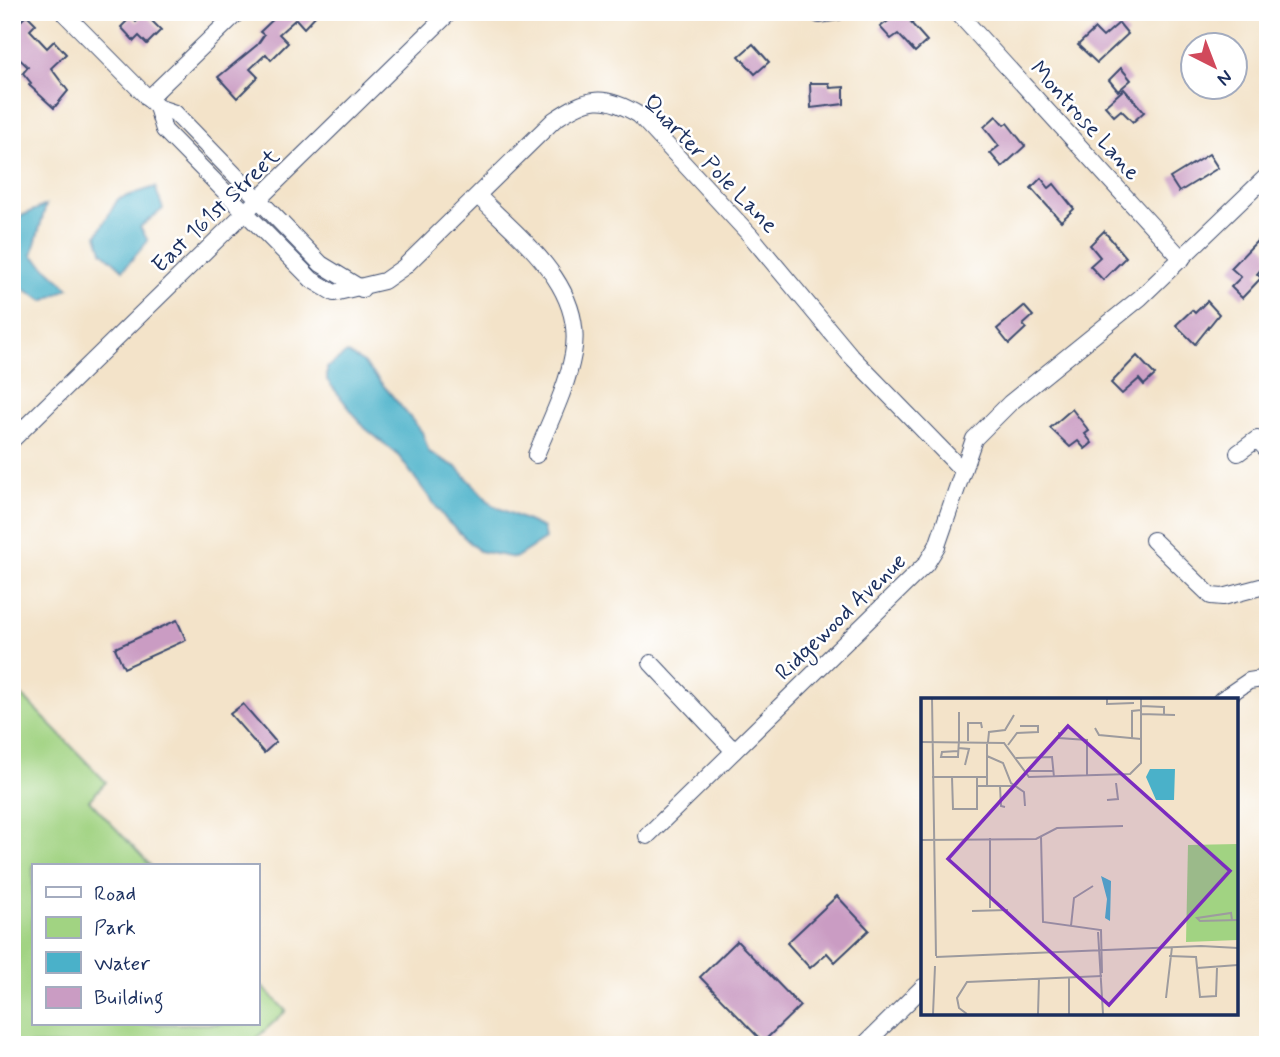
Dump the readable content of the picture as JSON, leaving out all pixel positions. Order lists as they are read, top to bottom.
{
  "streets": {
    "street": [
      "Montrose Lane",
      "Quarter Pole Lane",
      "East 161st Street",
      "Ridgewood Avenue"
    ]
  },
  "crossings": [
    ["Montrose Lane", "Ridgewood Avenue"],
    ["Quarter Pole Lane", "East 161st Street"],
    ["Quarter Pole Lane", "Ridgewood Avenue"]
  ],
  "legend": [
    "Road",
    "Park",
    "Water",
    "Building"
  ],
  "north": "bottom right"
}
